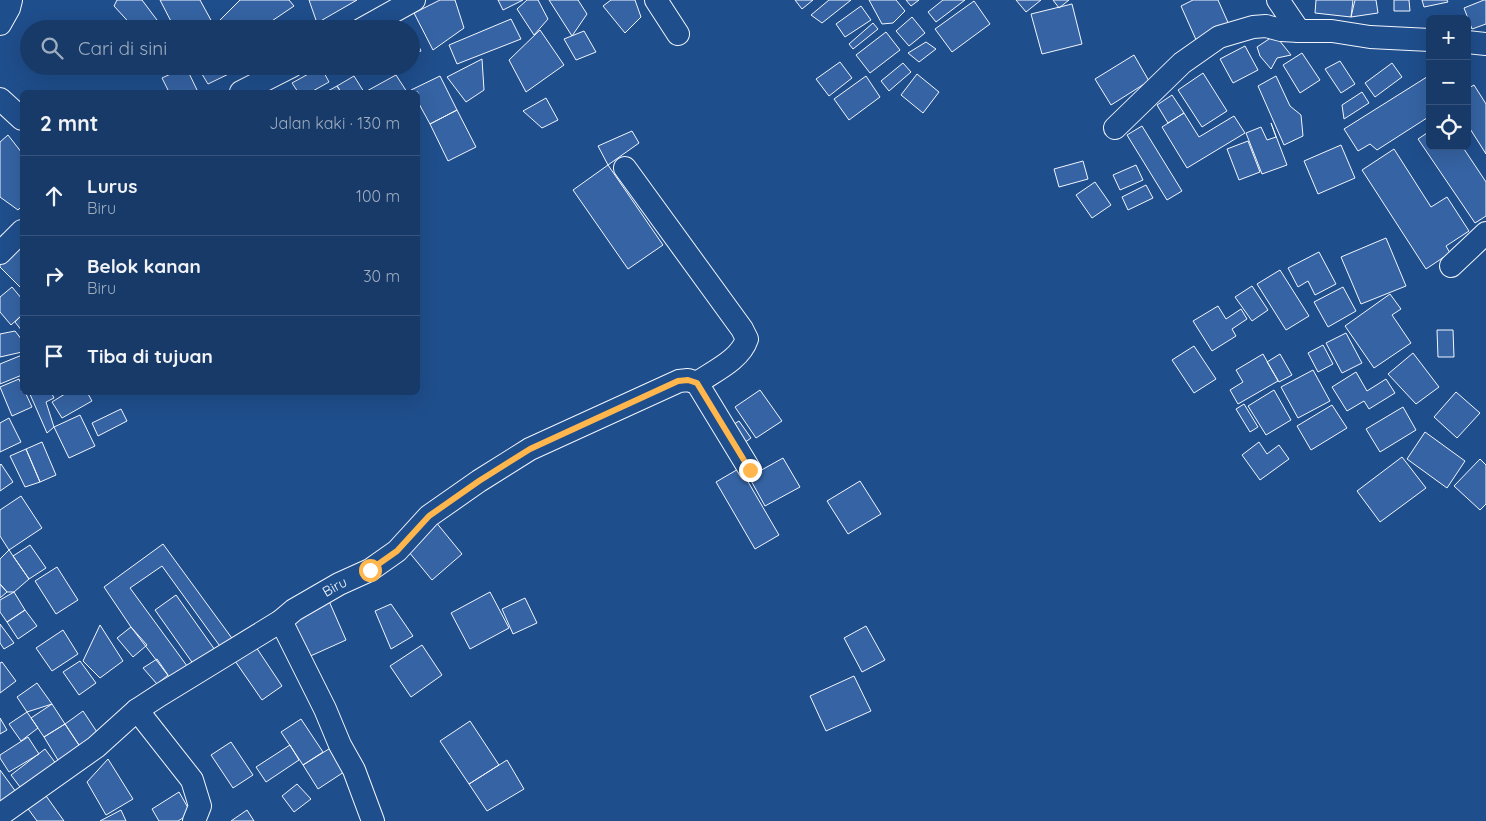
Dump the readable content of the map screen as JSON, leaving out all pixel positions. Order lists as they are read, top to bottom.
{
  "streets": {
    "street": ["Biru"]
  },
  "page": {
    "map_buttons": ["+", "−"],
    "search": "Cari di sini",
    "heading": ["2 mnt", "Jalan kaki · 130 m"],
    "list": [
      ["Lurus", "Biru", "100 m"],
      ["Belok kanan", "Biru", "30 m"],
      "Tiba di tujuan"
    ]
  }
}
